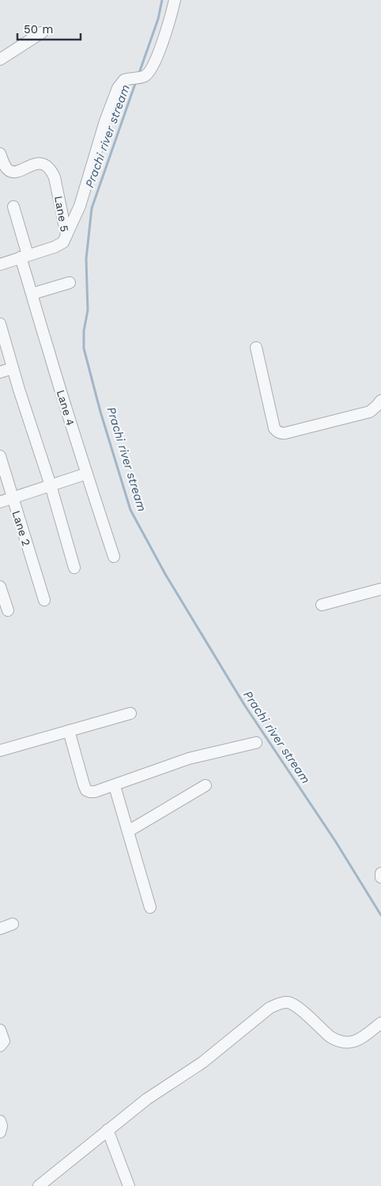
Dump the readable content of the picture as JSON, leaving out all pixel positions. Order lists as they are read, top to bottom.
{
  "streets": {
    "street": ["Lane 5", "Lane 4", "Lane 2"]
  },
  "crossings": [
    ["Lane 5", "Lane 4"]
  ],
  "water": ["Prachi river stream"],
  "scale_bar": "50 m"
}
